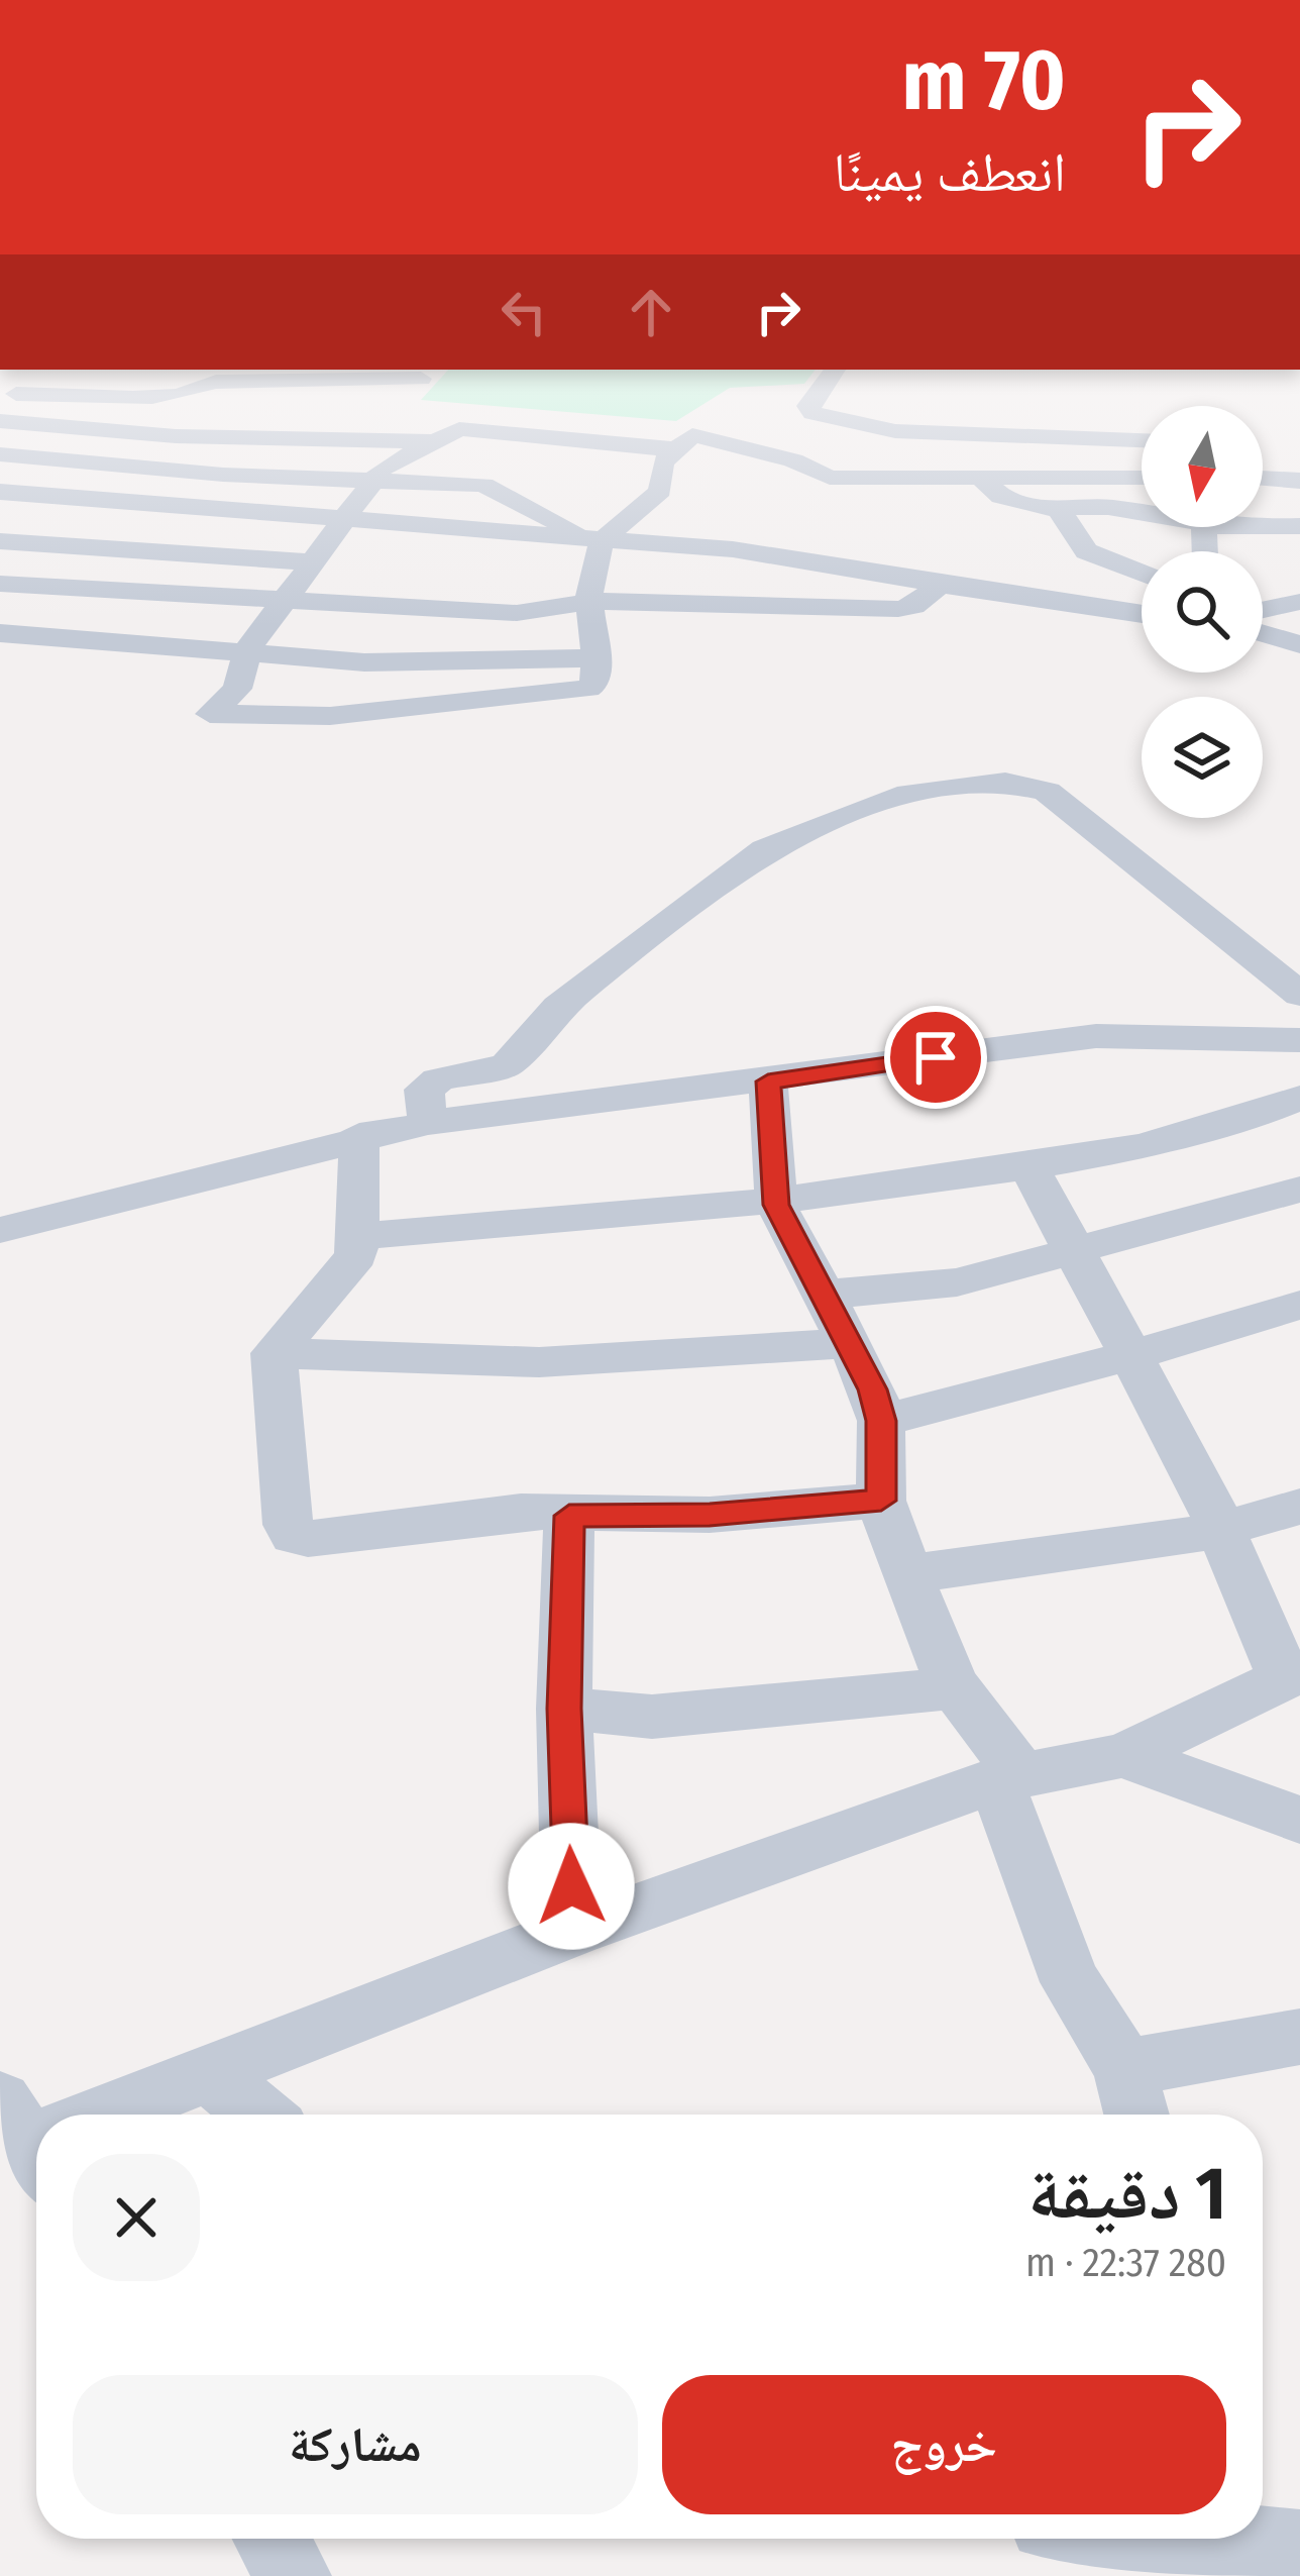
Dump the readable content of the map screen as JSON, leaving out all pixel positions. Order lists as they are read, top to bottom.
{
  "north": "bottom",
  "page": {
    "turn": ["70 m", "انعطف يمينًا"],
    "heading": ["1 دقيقة", "280 m · 22:37"],
    "buttons": ["خروج", "مشاركة"]
  }
}
